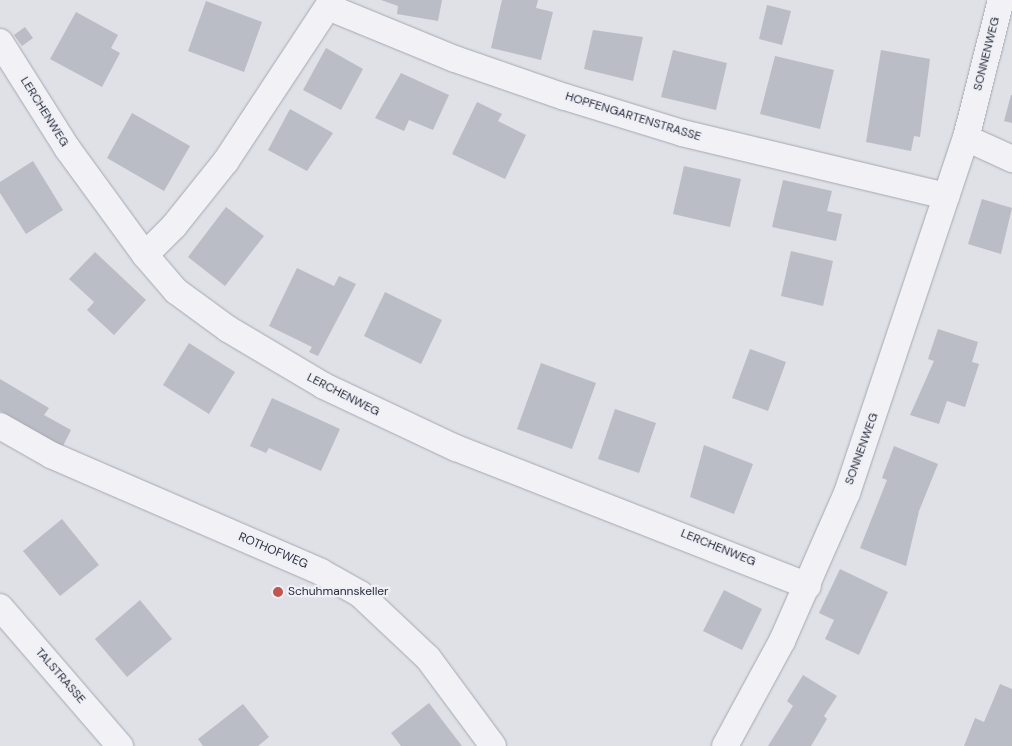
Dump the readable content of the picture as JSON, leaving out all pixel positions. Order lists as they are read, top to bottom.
{
  "streets": {
    "street": [
      "SONNENWEG",
      "LERCHENWEG",
      "HOPFENGARTENSTRASSE",
      "ROTHOFWEG",
      "TALSTRASSE"
    ]
  },
  "crossings": [
    ["SONNENWEG", "LERCHENWEG"],
    ["SONNENWEG", "HOPFENGARTENSTRASSE"],
    ["LERCHENWEG", "HOPFENGARTENSTRASSE"]
  ],
  "places": ["Schuhmannskeller"]
}
